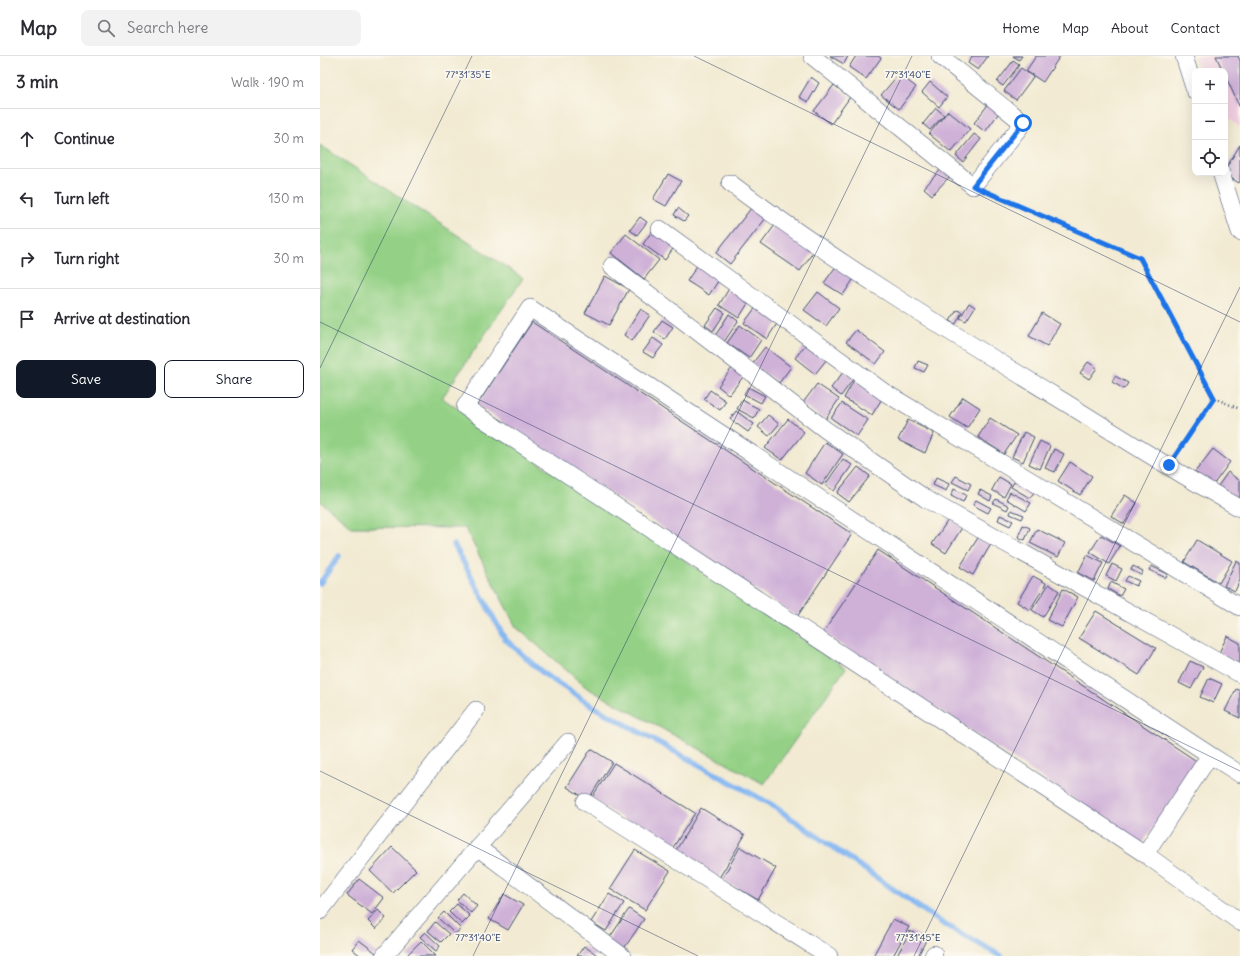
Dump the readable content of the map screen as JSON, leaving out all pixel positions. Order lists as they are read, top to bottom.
{
  "page": {
    "header": "Map",
    "search": "Search here",
    "nav": [
      "Home",
      "Map",
      "About",
      "Contact"
    ],
    "heading": ["3 min", "Walk · 190 m"],
    "map_buttons": ["+", "−"],
    "list": [
      ["Continue", "30 m"],
      ["Turn left", "130 m"],
      ["Turn right", "30 m"],
      "Arrive at destination"
    ],
    "buttons": ["Save", "Share"]
  },
  "coordinates": ["77°31'35\"E", "77°31'40\"E", "77°31'45\"E"]
}
